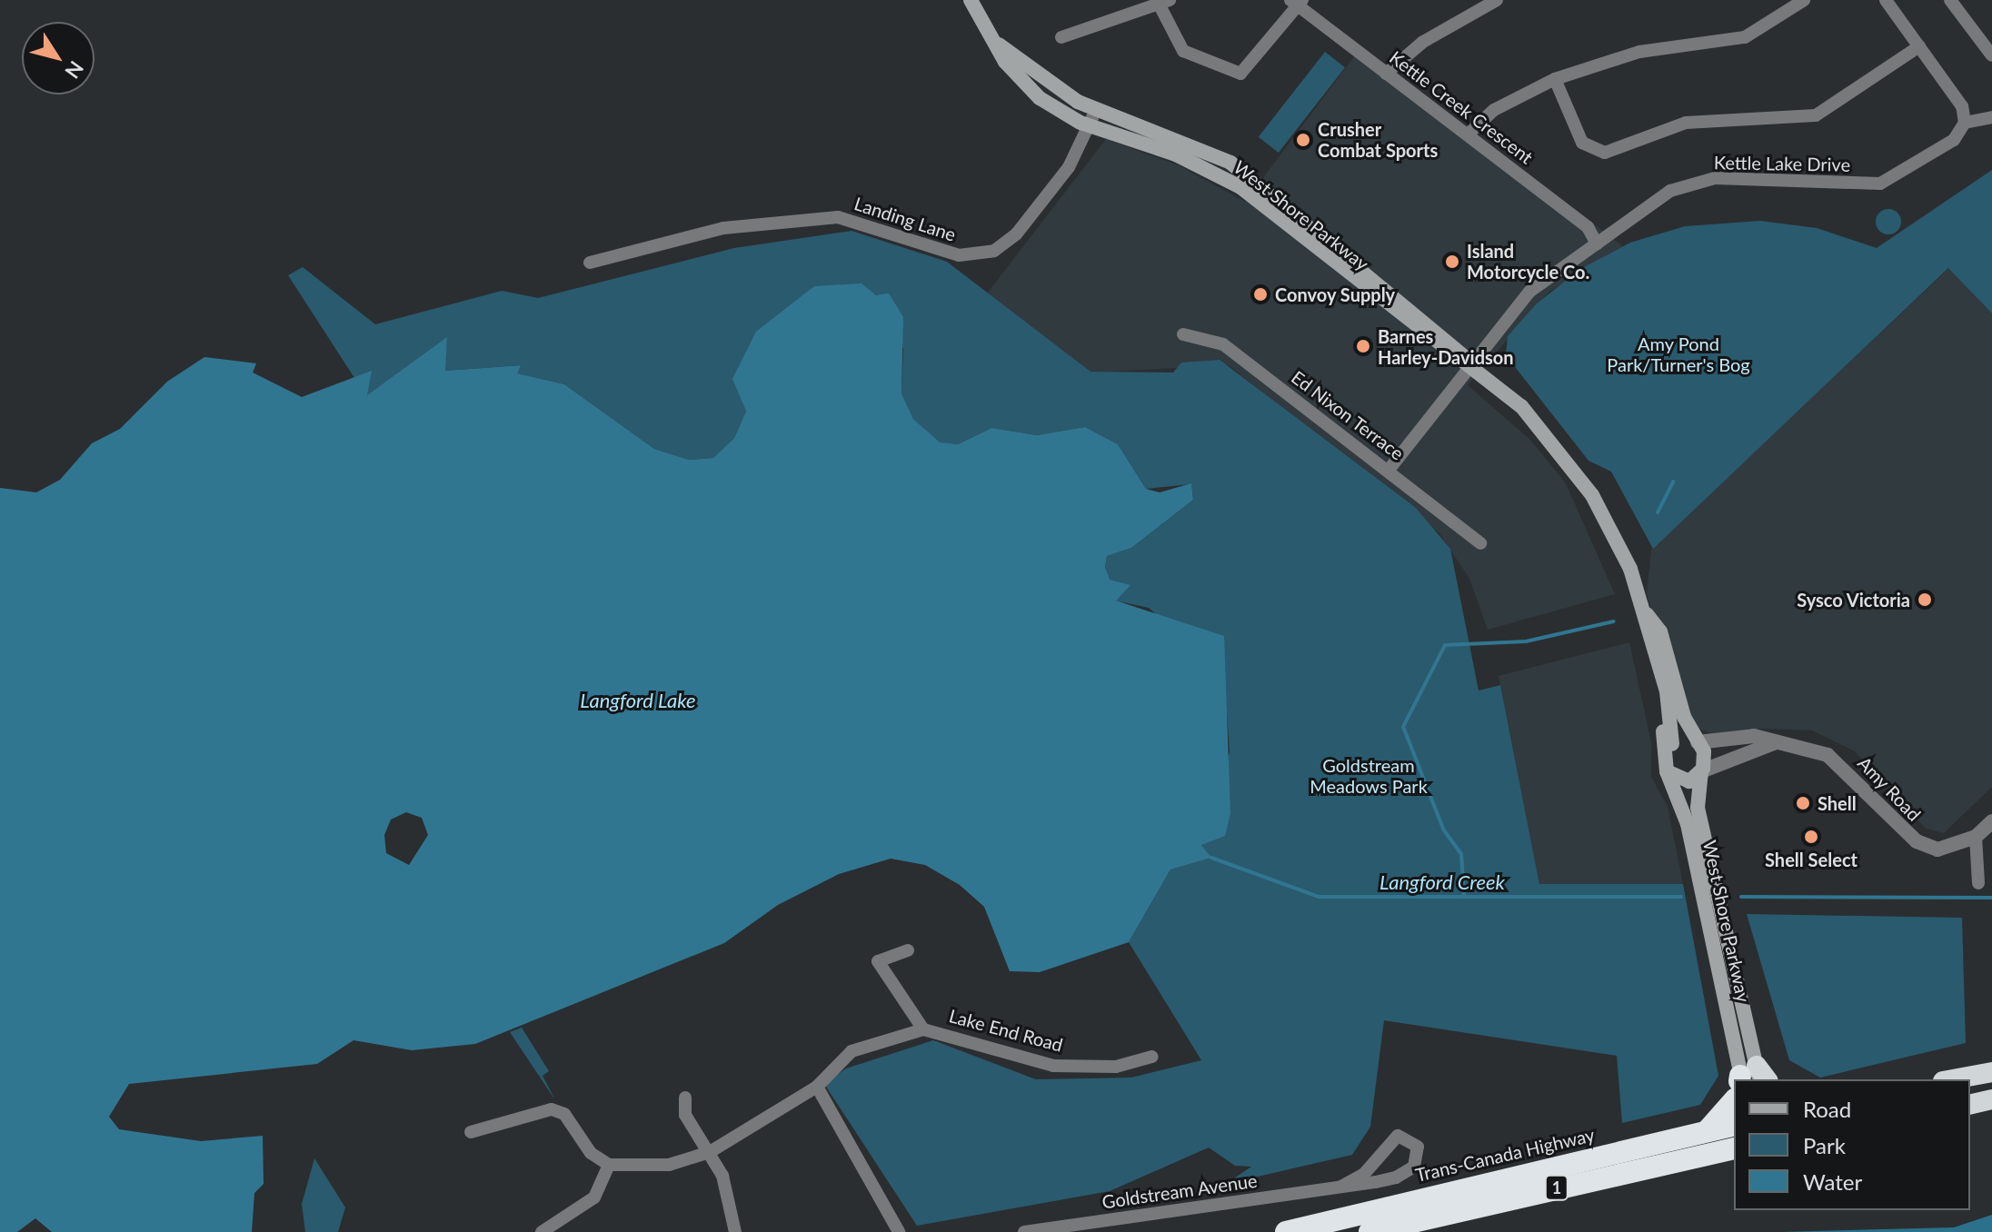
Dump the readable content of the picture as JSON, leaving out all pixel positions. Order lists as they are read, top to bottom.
{
  "streets": {
    "highway": ["Trans-Canada Highway", "1"],
    "main road": ["West Shore Parkway"],
    "street": [
      "Kettle Creek Crescent",
      "Kettle Lake Drive",
      "Landing Lane",
      "Ed Nixon Terrace",
      "Amy Road",
      "Lake End Road",
      "Goldstream Avenue"
    ]
  },
  "crossings": [
    ["Kettle Creek Crescent", "Kettle Lake Drive"],
    ["Kettle Lake Drive", "West Shore Parkway"],
    ["Kettle Lake Drive", "Ed Nixon Terrace"],
    ["West Shore Parkway", "Landing Lane"],
    ["West Shore Parkway", "Amy Road"]
  ],
  "water": ["Langford Lake", "Langford Creek"],
  "parks": ["Amy Pond Park/Turner's Bog", "Goldstream Meadows Park"],
  "places": [
    "Crusher Combat Sports",
    "Island Motorcycle Co.",
    "Convoy Supply",
    "Barnes Harley-Davidson",
    "Sysco Victoria",
    "Shell",
    "Shell Select"
  ],
  "legend": ["Road", "Park", "Water"],
  "north": "bottom right"
}
